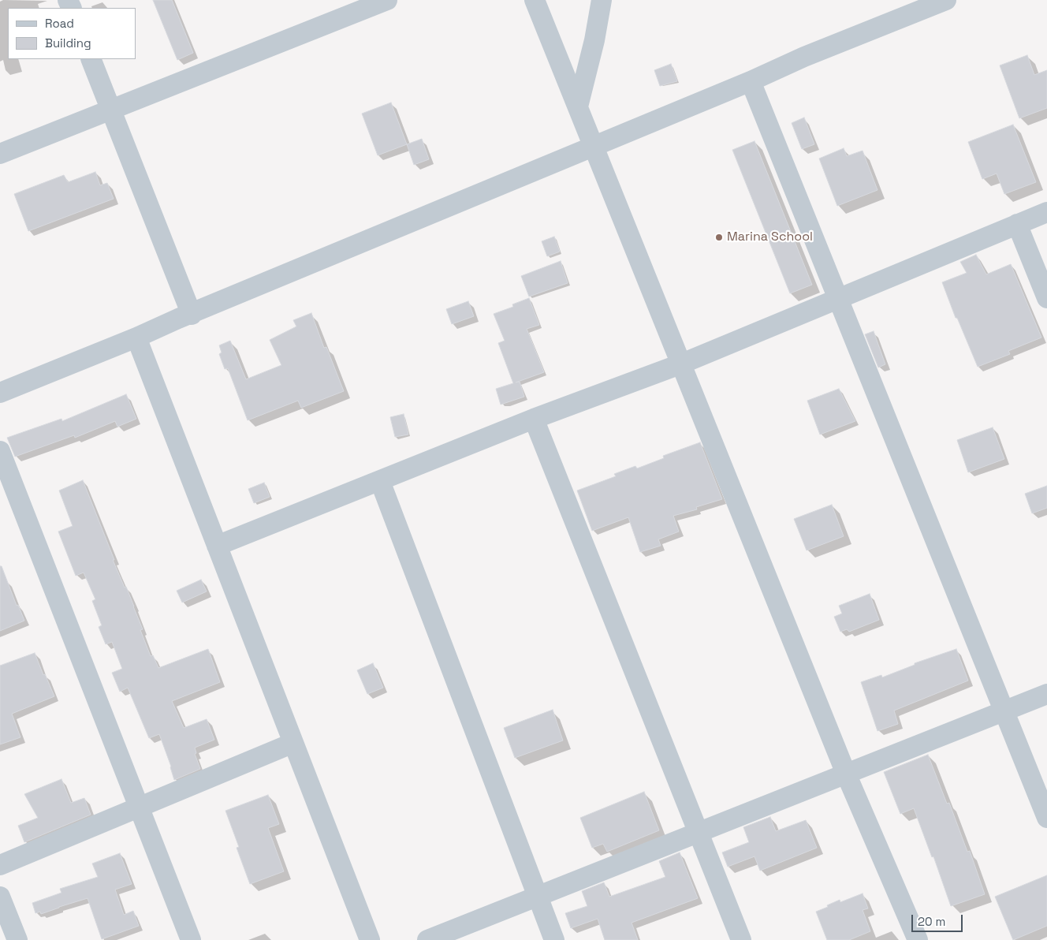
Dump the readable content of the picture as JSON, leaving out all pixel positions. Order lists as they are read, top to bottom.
{
  "places": ["Marina School"],
  "legend": ["Road", "Building"],
  "scale_bar": "20 m"
}
